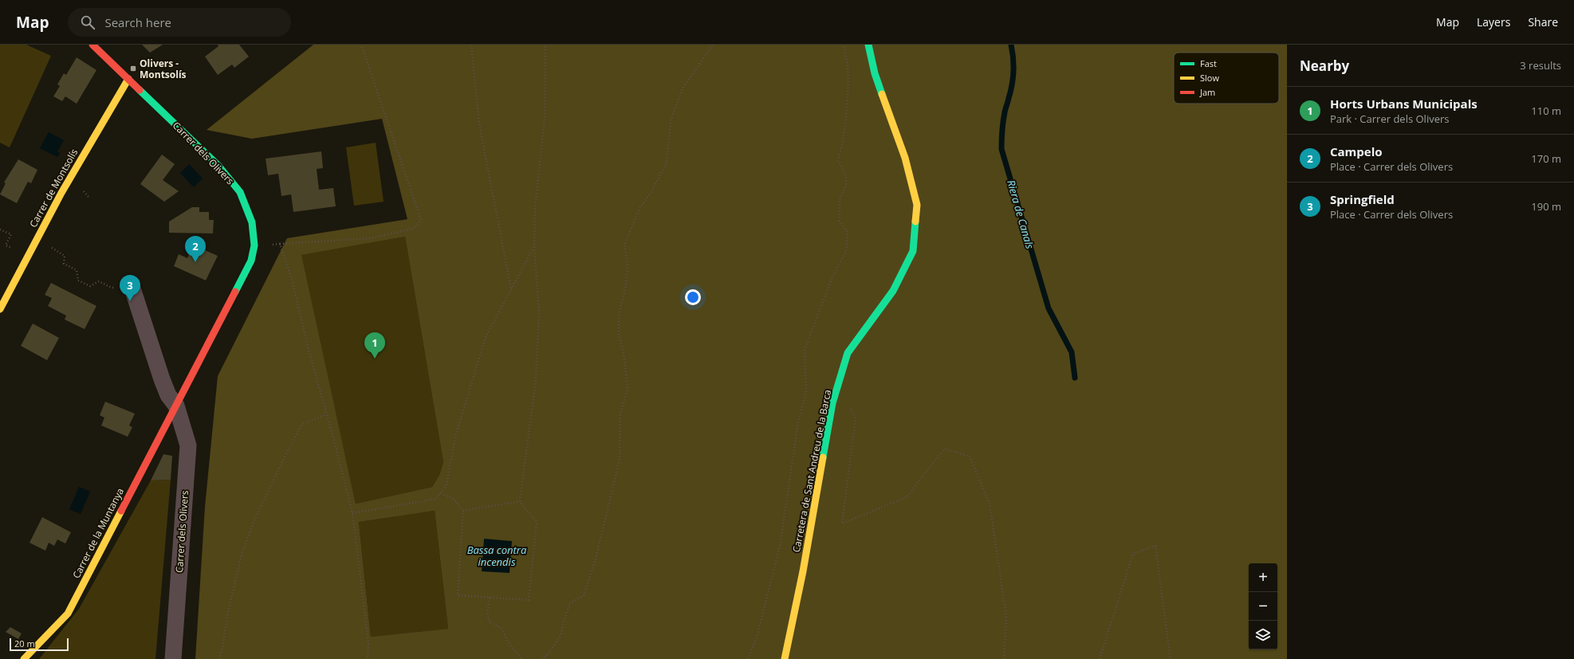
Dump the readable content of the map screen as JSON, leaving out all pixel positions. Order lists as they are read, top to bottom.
{
  "streets": {
    "street": [
      "Carrer dels Olivers",
      "Carrer de Montsolís",
      "Carretera de Sant Andreu de la Barca",
      "Carrer de la Muntanya"
    ]
  },
  "crossings": [
    ["Carrer dels Olivers", "Carrer de Montsolís"],
    ["Carrer dels Olivers", "Carrer de la Muntanya"]
  ],
  "water": ["Riera de Canals", "Bassa contra incendis"],
  "places": {
    "transit": ["Olivers - Montsolís"]
  },
  "legend": ["Fast", "Slow", "Jam"],
  "scale_bar": "20 m",
  "page": {
    "header": "Map",
    "search": "Search here",
    "nav": ["Map", "Layers", "Share"],
    "heading": ["Nearby", "3 results"],
    "list": [
      {
        "mark": "1",
        "name": "Horts Urbans Municipals",
        "note": "Park · Carrer dels Olivers",
        "value": "110 m"
      },
      {
        "mark": "2",
        "name": "Campelo",
        "note": "Place · Carrer dels Olivers",
        "value": "170 m"
      },
      {
        "mark": "3",
        "name": "Springfield",
        "note": "Place · Carrer dels Olivers",
        "value": "190 m"
      }
    ],
    "pins": ["2", "3", "1"],
    "map_buttons": ["+", "−"],
    "scale": "20 m"
  }
}
